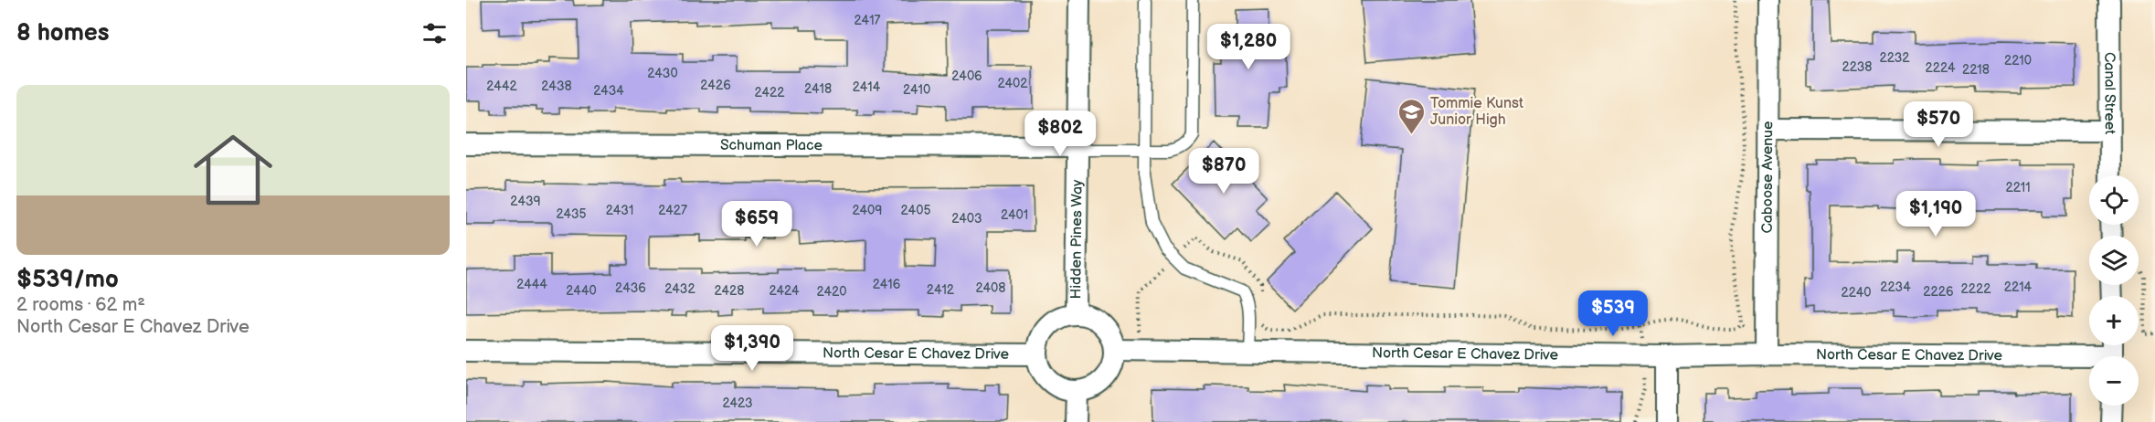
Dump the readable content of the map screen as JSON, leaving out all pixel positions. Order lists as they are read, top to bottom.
{
  "streets": {
    "street": [
      "Canal Street",
      "Schuman Place",
      "Caboose Avenue",
      "Hidden Pines Way",
      "North Cesar E Chavez Drive"
    ]
  },
  "crossings": [
    ["Schuman Place", "Hidden Pines Way"],
    ["Caboose Avenue", "North Cesar E Chavez Drive"],
    ["Hidden Pines Way", "North Cesar E Chavez Drive"]
  ],
  "places": {
    "school or university": ["Tommie Kunst Junior High"]
  },
  "house_numbers": [
    "2417",
    "2232",
    "2210",
    "2238",
    "2224",
    "2218",
    "2430",
    "2406",
    "2402",
    "2426",
    "2442",
    "2438",
    "2414",
    "2418",
    "2410",
    "2434",
    "2422",
    "2211",
    "2439",
    "2431",
    "2427",
    "2409",
    "2405",
    "2435",
    "2401",
    "2403",
    "2444",
    "2416",
    "2234",
    "2214",
    "2436",
    "2408",
    "2432",
    "2222",
    "2412",
    "2440",
    "2428",
    "2424",
    "2420",
    "2226",
    "2240",
    "2423"
  ],
  "page": {
    "heading": "8 homes",
    "price": [
      "$1,280",
      "$570",
      "$802",
      "$870",
      "$1,190",
      "$659",
      "$539",
      "$1,390"
    ],
    "list": [
      {
        "name": "$539/mo",
        "note": "2 rooms · 62 m² · North Cesar E Chavez Drive"
      }
    ],
    "map_buttons": ["+", "−"]
  }
}
